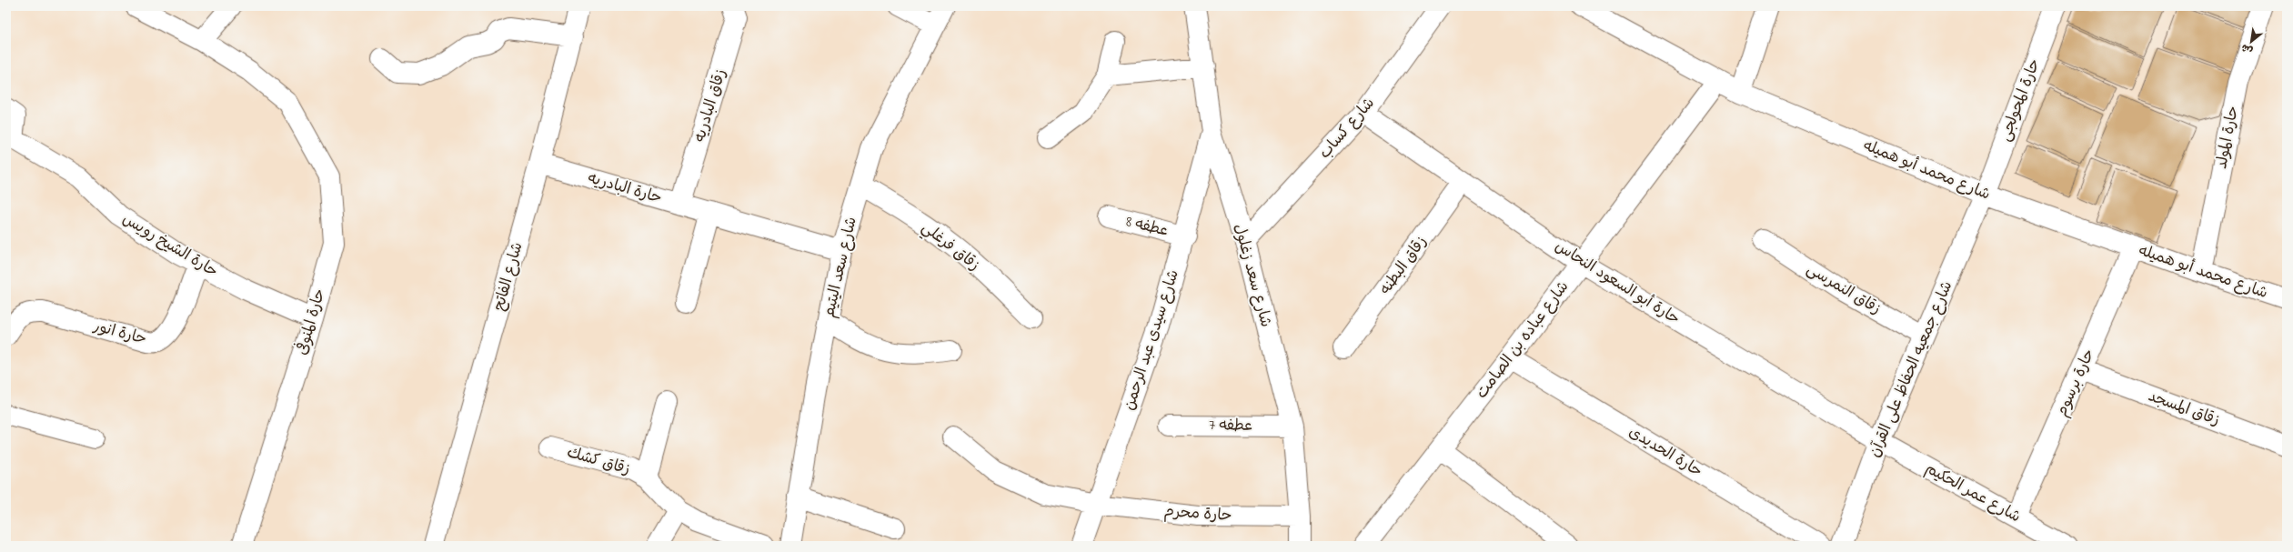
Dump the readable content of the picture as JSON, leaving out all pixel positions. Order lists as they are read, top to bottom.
{
  "streets": {
    "street": [
      "حارة المحولجى",
      "زقاق البادريه",
      "شارع كساب",
      "حارة المولد",
      "شارع محمد أبو هميله",
      "حارة البادريه",
      "عطفه 8",
      "حارة الشيخ رويس",
      "زقاق فرغلي",
      "زقاق البطنه",
      "شارع سعد اليتيم",
      "شارع سعد زغلول",
      "شارع الفاتح",
      "حارة أبو السعود النحاس",
      "زقاق النمرسى",
      "حارة المنوفى",
      "حارة انور",
      "شارع سيدى عبد الرحمن",
      "شارع عباده بن الصامت",
      "شارع جمعيه الحفاظ على القرآن",
      "حارة برسوم",
      "زقاق المسجد",
      "عطفه 7",
      "حارة الحديدى",
      "زقاق كشك",
      "شارع عمر الحكيم",
      "حارة محرم"
    ]
  },
  "crossings": [
    ["حارة المحولجى", "شارع محمد أبو هميله"],
    ["حارة المحولجى", "شارع جمعيه الحفاظ على القرآن"],
    ["زقاق البادريه", "حارة البادريه"],
    ["شارع كساب", "شارع سعد زغلول"],
    ["شارع كساب", "حارة أبو السعود النحاس"],
    ["حارة المولد", "شارع محمد أبو هميله"],
    ["شارع محمد أبو هميله", "شارع عباده بن الصامت"],
    ["شارع محمد أبو هميله", "شارع جمعيه الحفاظ على القرآن"],
    ["شارع محمد أبو هميله", "حارة برسوم"],
    ["حارة البادريه", "شارع سعد اليتيم"],
    ["حارة البادريه", "شارع الفاتح"],
    ["عطفه 8", "شارع سيدى عبد الرحمن"],
    ["حارة الشيخ رويس", "حارة المنوفى"],
    ["حارة الشيخ رويس", "حارة انور"],
    ["زقاق فرغلي", "شارع سعد اليتيم"],
    ["زقاق البطنه", "حارة أبو السعود النحاس"],
    ["شارع سعد زغلول", "شارع سيدى عبد الرحمن"],
    ["شارع سعد زغلول", "عطفه 7"],
    ["شارع سعد زغلول", "حارة محرم"],
    ["حارة أبو السعود النحاس", "شارع عباده بن الصامت"],
    ["حارة أبو السعود النحاس", "شارع جمعيه الحفاظ على القرآن"],
    ["حارة أبو السعود النحاس", "شارع عمر الحكيم"],
    ["زقاق النمرسى", "شارع جمعيه الحفاظ على القرآن"],
    ["شارع سيدى عبد الرحمن", "حارة محرم"],
    ["شارع عباده بن الصامت", "حارة الحديدى"],
    ["شارع جمعيه الحفاظ على القرآن", "شارع عمر الحكيم"],
    ["حارة برسوم", "زقاق المسجد"],
    ["حارة برسوم", "شارع عمر الحكيم"]
  ],
  "north": "bottom left"
}
